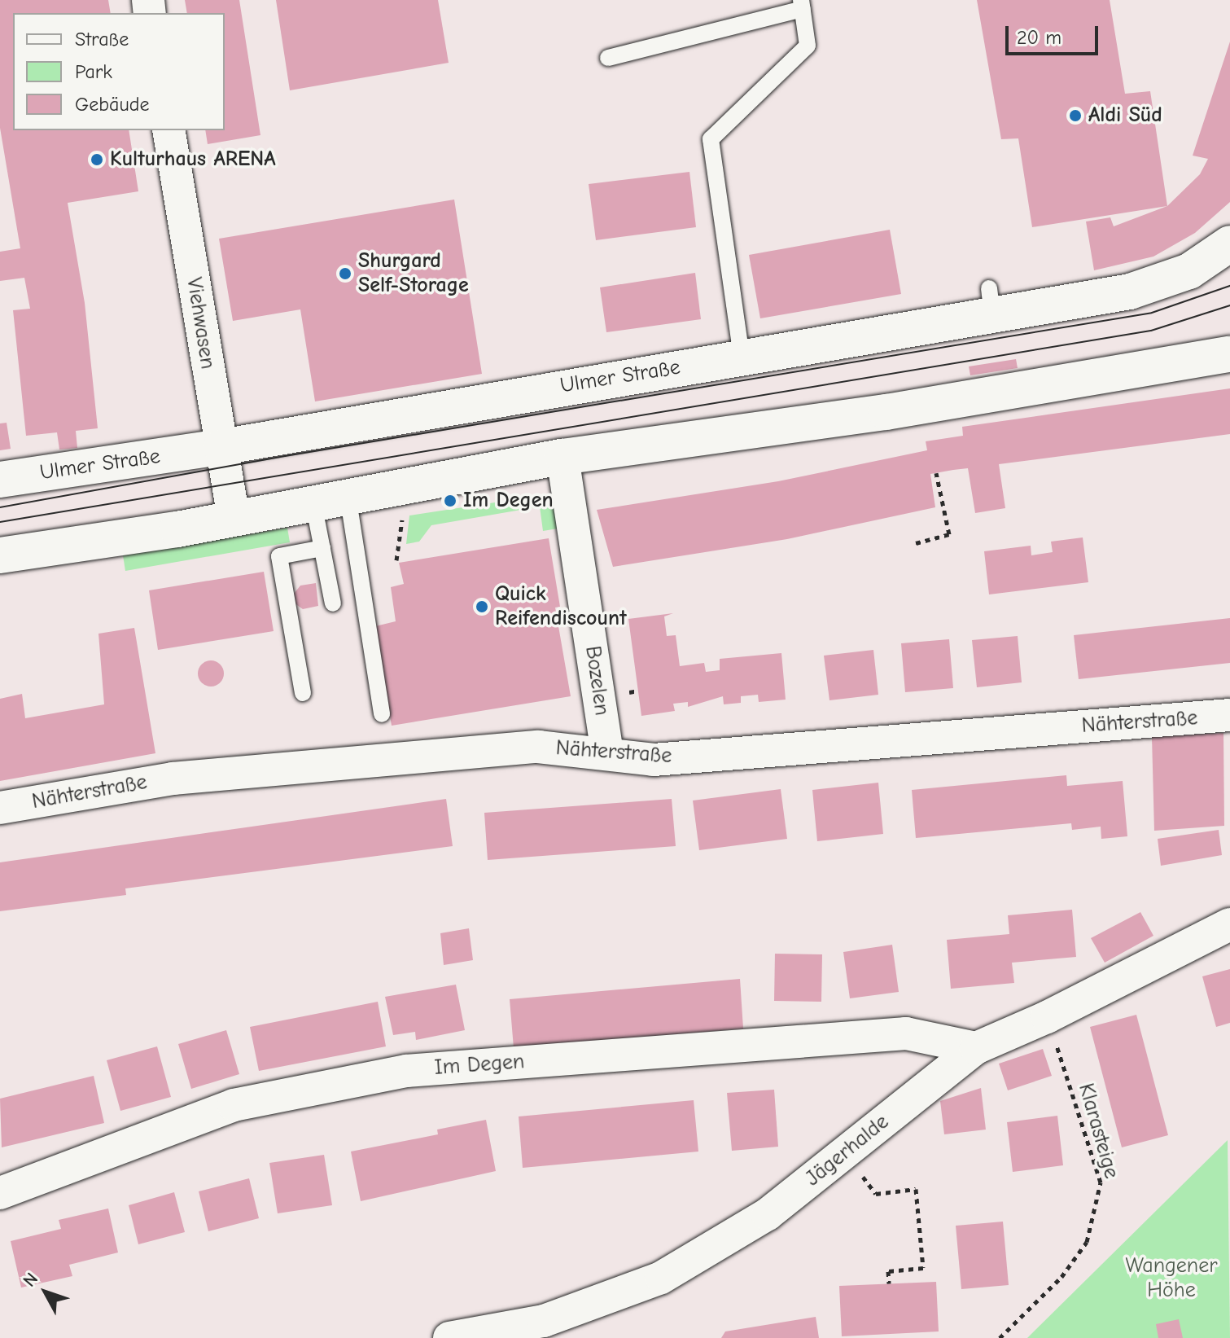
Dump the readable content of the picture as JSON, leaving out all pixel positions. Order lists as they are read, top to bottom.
{
  "streets": {
    "street": [
      "Viehwasen",
      "Ulmer Straße",
      "Bozelen",
      "Nähterstraße",
      "Im Degen",
      "Jägerhalde"
    ],
    "path": ["Klarasteige"]
  },
  "crossings": [
    ["Viehwasen", "Ulmer Straße"],
    ["Bozelen", "Nähterstraße"],
    ["Im Degen", "Jägerhalde"],
    ["Klarasteige", "Jägerhalde"]
  ],
  "parks": ["Wangener Höhe"],
  "places": [
    "Aldi Süd",
    "Kulturhaus ARENA",
    "Shurgard Self-Storage",
    "Im Degen",
    "Quick Reifendiscount"
  ],
  "legend": ["Straße", "Park", "Gebäude"],
  "scale_bar": "20 m",
  "north": "top left"
}
